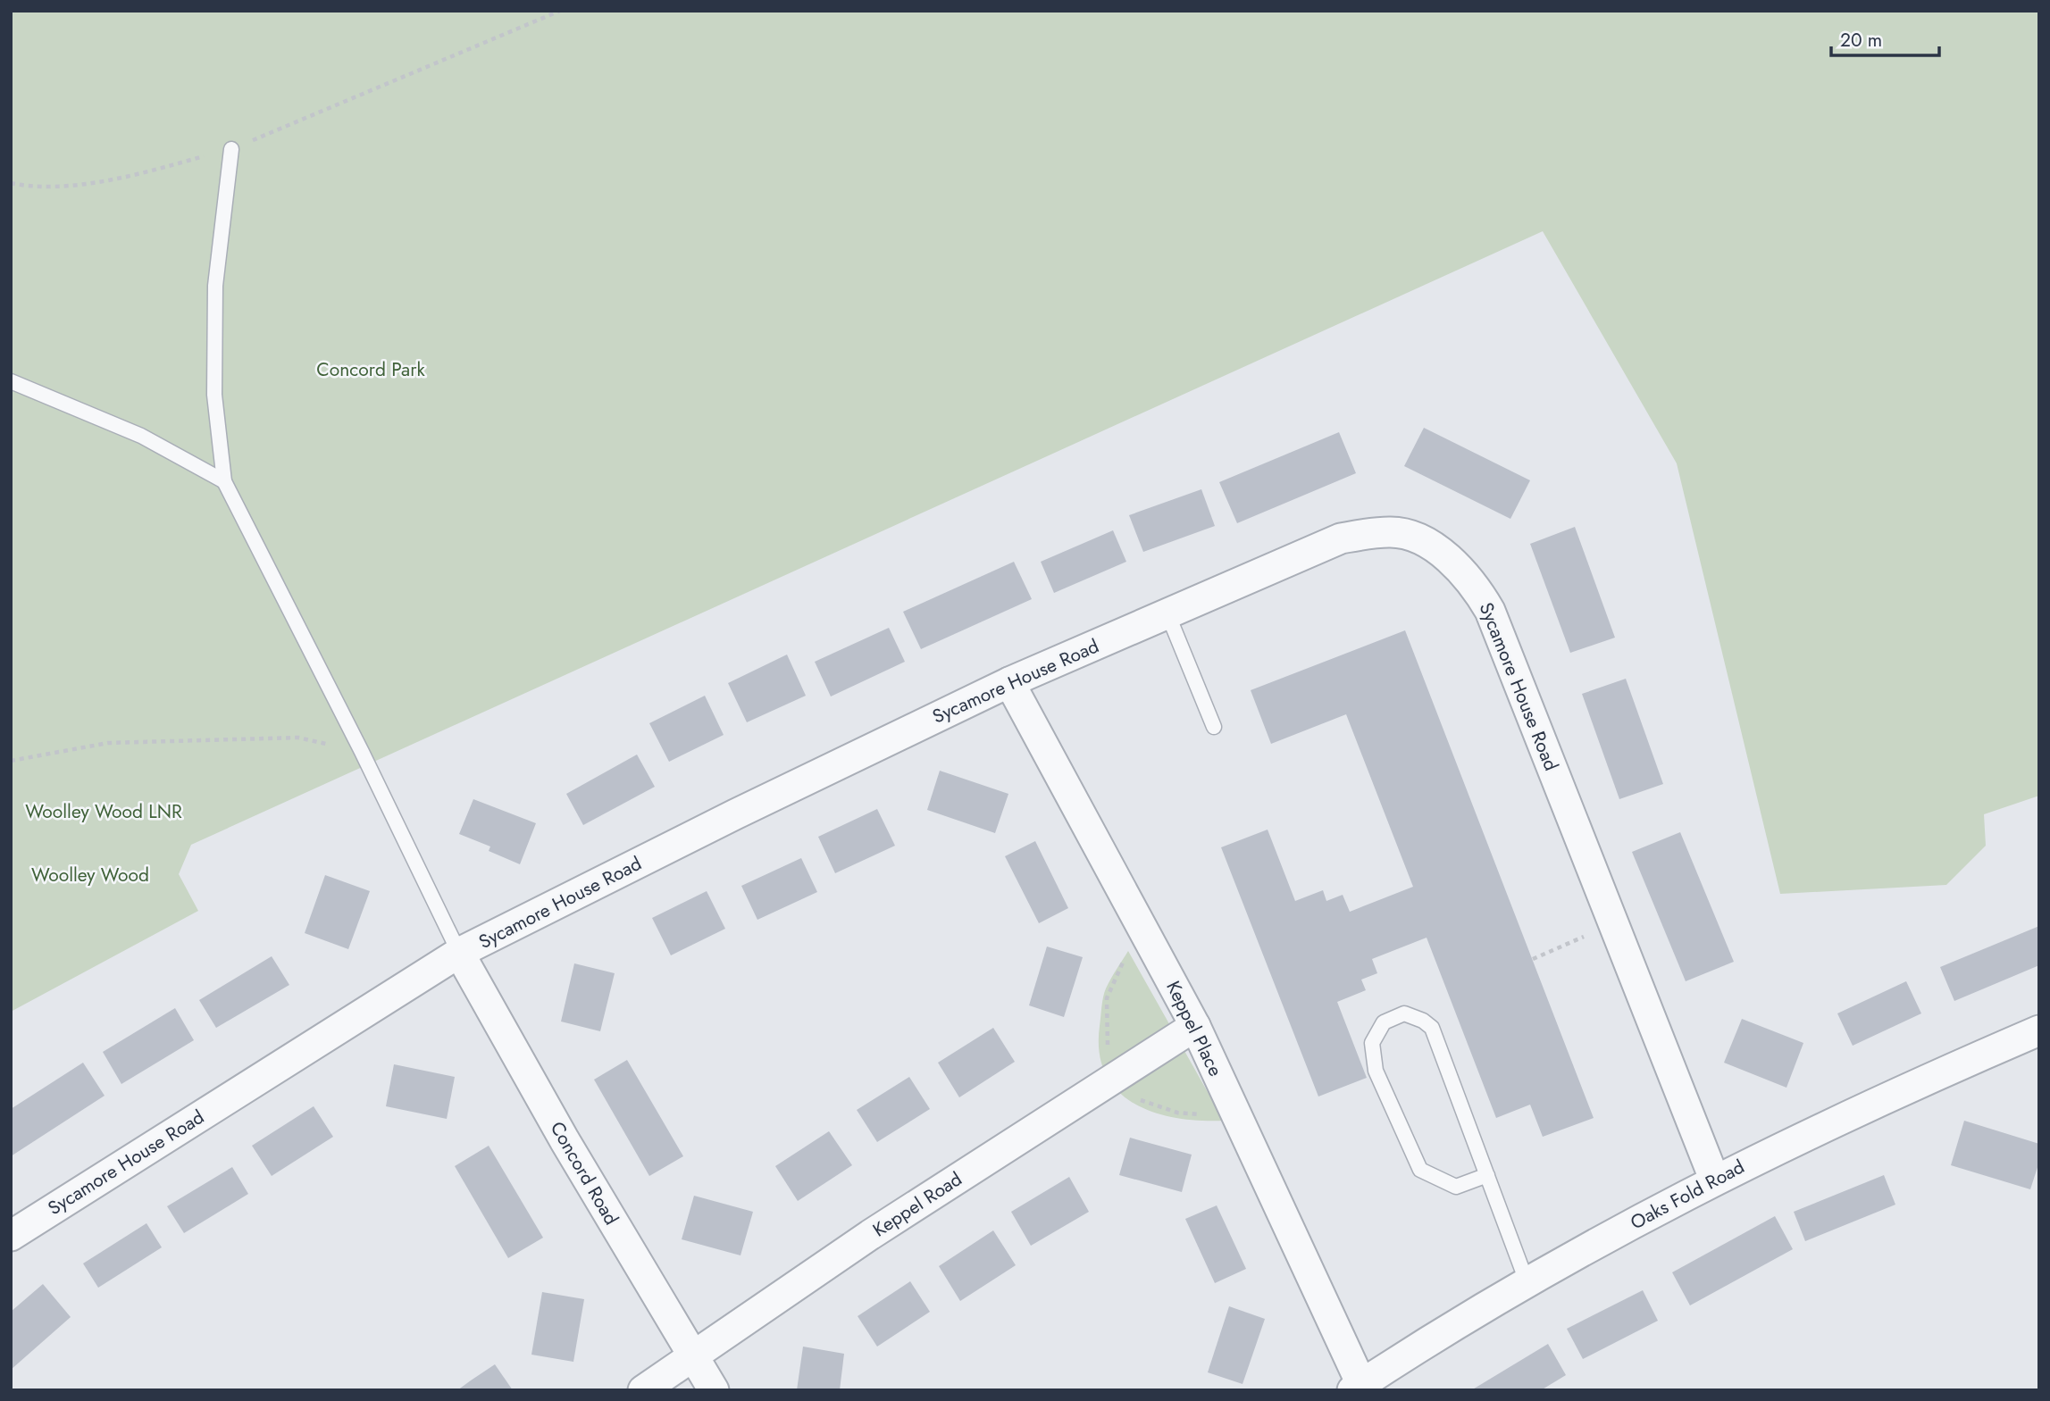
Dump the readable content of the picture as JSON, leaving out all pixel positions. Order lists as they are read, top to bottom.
{
  "streets": {
    "street": [
      "Sycamore House Road",
      "Keppel Place",
      "Concord Road",
      "Oaks Fold Road",
      "Keppel Road"
    ]
  },
  "crossings": [
    ["Sycamore House Road", "Keppel Place"],
    ["Sycamore House Road", "Concord Road"],
    ["Sycamore House Road", "Oaks Fold Road"],
    ["Keppel Place", "Oaks Fold Road"],
    ["Keppel Place", "Keppel Road"],
    ["Concord Road", "Keppel Road"]
  ],
  "parks": ["Concord Park", "Woolley Wood LNR", "Woolley Wood"],
  "scale_bar": "20 m"
}
